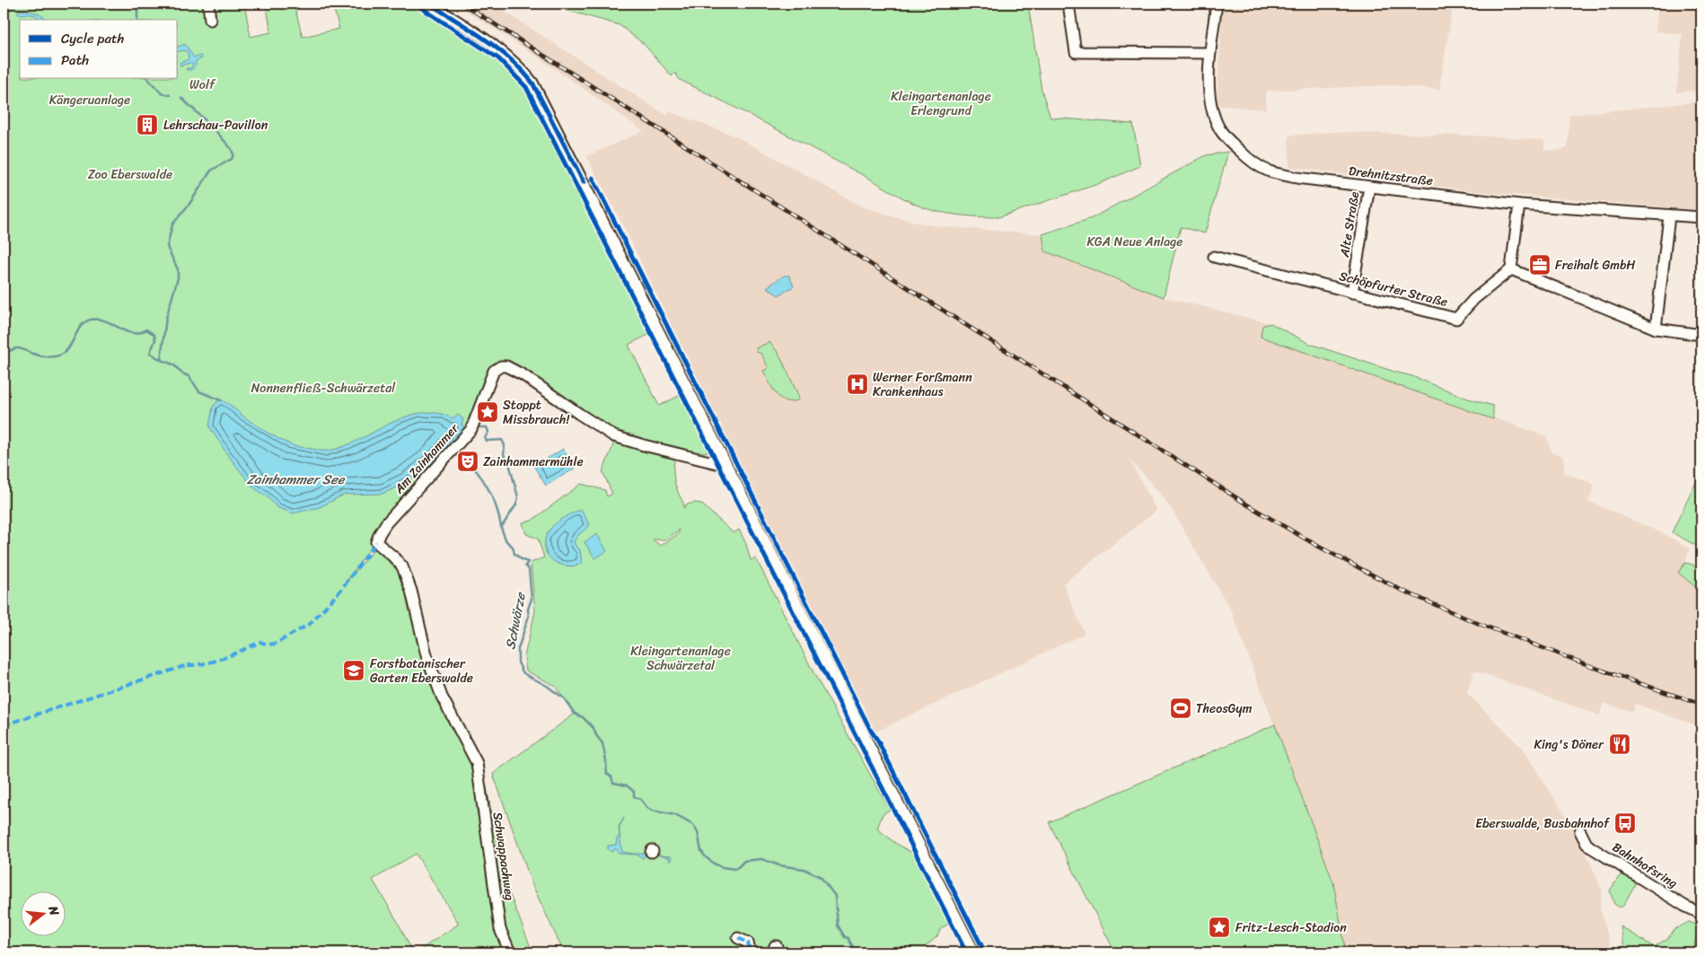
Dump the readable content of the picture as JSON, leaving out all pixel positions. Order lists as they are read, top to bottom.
{
  "streets": {
    "street": [
      "Drehnitzstraße",
      "Alte Straße",
      "Schöpfurter Straße",
      "Am Zainhammer",
      "Schwappachweg",
      "Bahnhofsring"
    ]
  },
  "crossings": [
    ["Drehnitzstraße", "Alte Straße"],
    ["Alte Straße", "Schöpfurter Straße"],
    ["Am Zainhammer", "Schwappachweg"]
  ],
  "water": ["Zainhammer See", "Schwärze"],
  "parks": [
    "Wolf",
    "Kleingartenanlage Erlengrund",
    "Kängeruanlage",
    "Zoo Eberswalde",
    "KGA Neue Anlage",
    "Nonnenfließ-Schwärzetal",
    "Kleingartenanlage Schwärzetal"
  ],
  "places": {
    "building": ["Lehrschau-Pavillon"],
    "office": ["Freihalt GmbH"],
    "hospital": ["Werner Forßmann Krankenhaus"],
    "place": ["Stoppt Missbrauch!", "Fritz-Lesch-Stadion"],
    "theatre": ["Zainhammermühle"],
    "school or university": ["Forstbotanischer Garten Eberswalde"],
    "sports": ["TheosGym"],
    "restaurant": ["King's Döner"],
    "bus stop": ["Eberswalde, Busbahnhof"]
  },
  "legend": ["Cycle path", "Path"],
  "north": "right"
}
